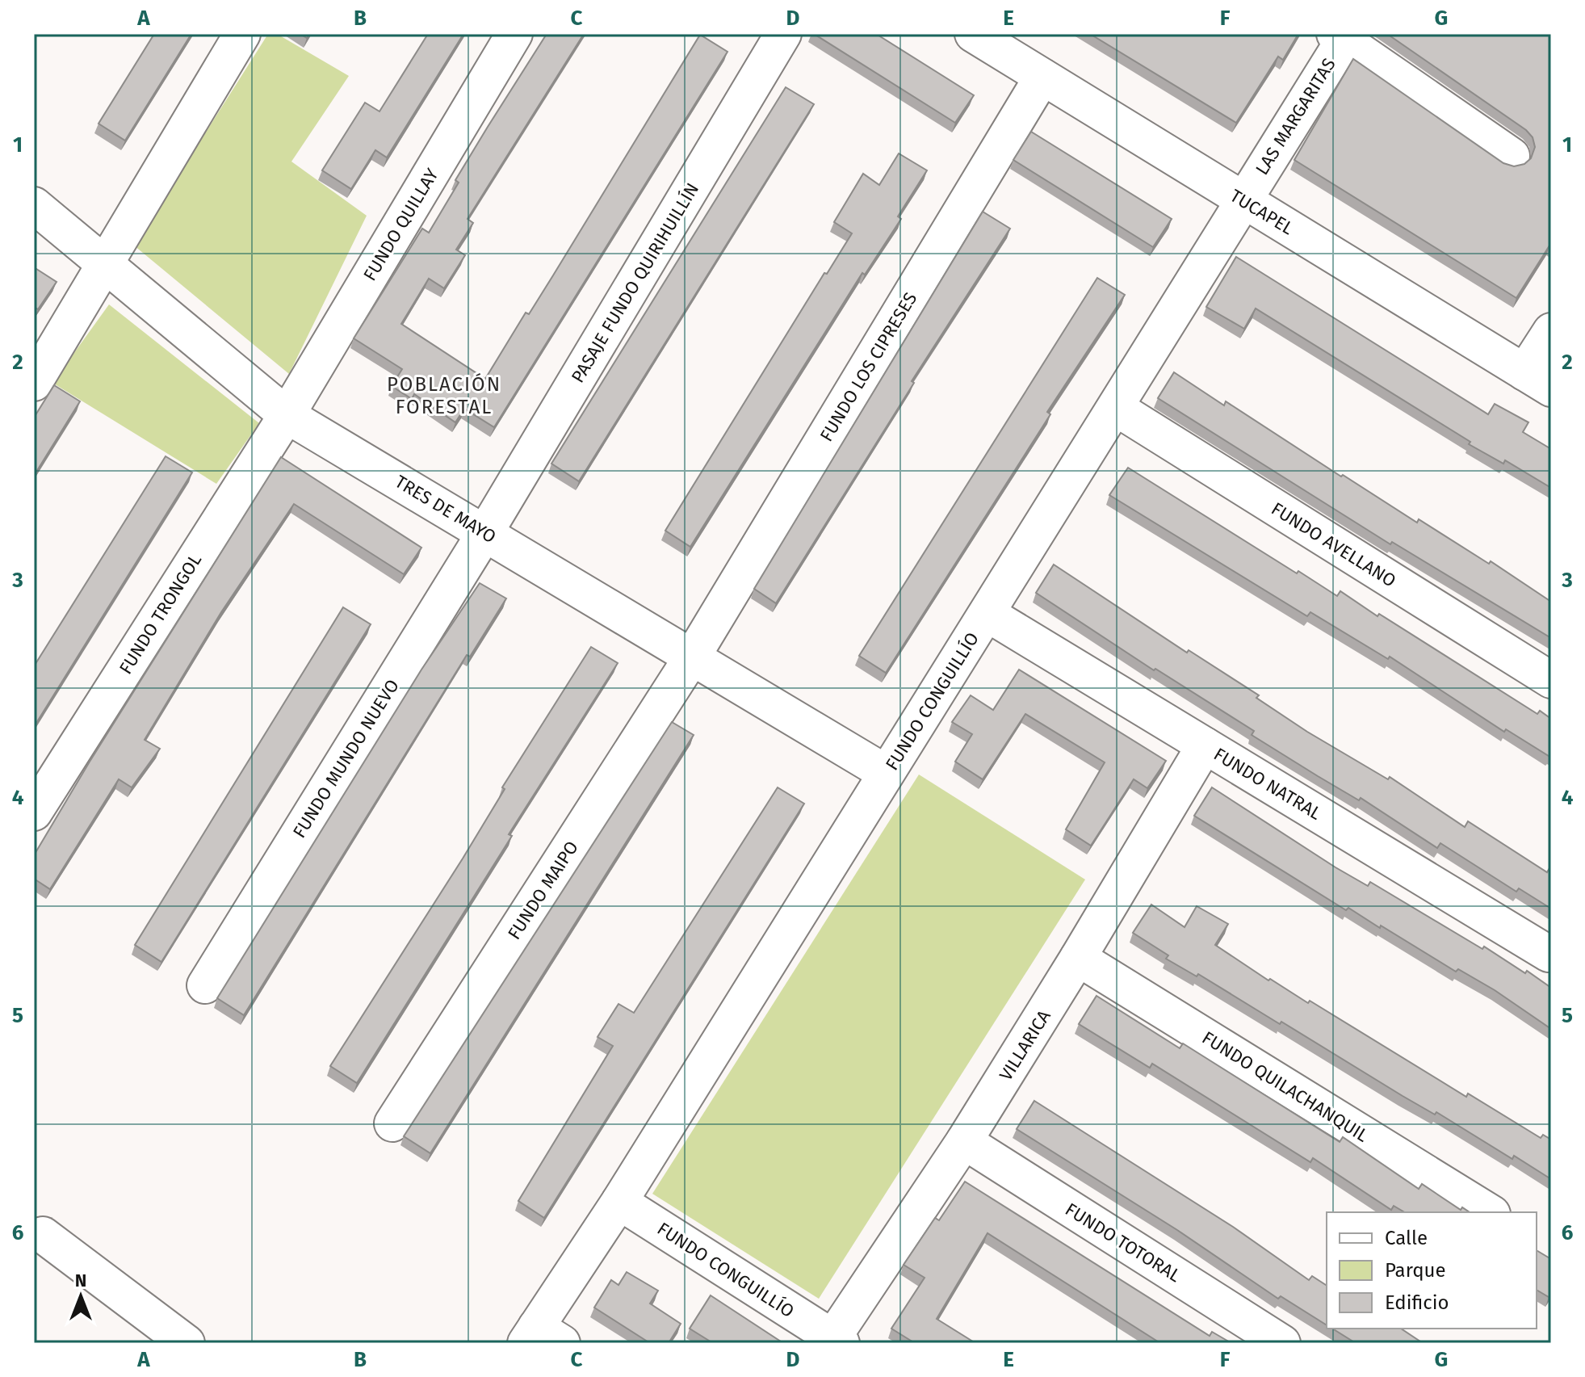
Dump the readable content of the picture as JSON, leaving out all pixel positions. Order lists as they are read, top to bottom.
{
  "streets": {
    "street": [
      "LAS MARGARITAS",
      "TUCAPEL",
      "FUNDO QUILLAY",
      "PASAJE FUNDO QUIRIHUILLÍN",
      "FUNDO LOS CIPRESES",
      "TRES DE MAYO",
      "FUNDO AVELLANO",
      "FUNDO TRONGOL",
      "FUNDO CONGUILLÍO",
      "FUNDO MUNDO NUEVO",
      "FUNDO NATRAL",
      "FUNDO MAIPO",
      "VILLARICA",
      "FUNDO QUILACHANQUIL",
      "FUNDO TOTORAL"
    ]
  },
  "crossings": [
    ["LAS MARGARITAS", "TUCAPEL"],
    ["LAS MARGARITAS", "FUNDO CONGUILLÍO"],
    ["TUCAPEL", "FUNDO LOS CIPRESES"],
    ["TUCAPEL", "FUNDO CONGUILLÍO"],
    ["FUNDO QUILLAY", "TRES DE MAYO"],
    ["FUNDO QUILLAY", "FUNDO TRONGOL"],
    ["PASAJE FUNDO QUIRIHUILLÍN", "TRES DE MAYO"],
    ["PASAJE FUNDO QUIRIHUILLÍN", "FUNDO MUNDO NUEVO"],
    ["FUNDO LOS CIPRESES", "TRES DE MAYO"],
    ["FUNDO LOS CIPRESES", "FUNDO MAIPO"],
    ["TRES DE MAYO", "FUNDO TRONGOL"],
    ["TRES DE MAYO", "FUNDO CONGUILLÍO"],
    ["TRES DE MAYO", "FUNDO MUNDO NUEVO"],
    ["TRES DE MAYO", "FUNDO MAIPO"],
    ["FUNDO AVELLANO", "FUNDO CONGUILLÍO"],
    ["FUNDO CONGUILLÍO", "FUNDO NATRAL"],
    ["FUNDO CONGUILLÍO", "VILLARICA"],
    ["FUNDO NATRAL", "VILLARICA"],
    ["VILLARICA", "FUNDO QUILACHANQUIL"],
    ["VILLARICA", "FUNDO TOTORAL"]
  ],
  "districts": ["POBLACIÓN FORESTAL"],
  "legend": ["Calle", "Parque", "Edificio"],
  "north": "top",
  "grid": {
    "columns": [
      "A",
      "B",
      "C",
      "D",
      "E",
      "F",
      "G"
    ],
    "rows": [
      "1",
      "2",
      "3",
      "4",
      "5",
      "6"
    ]
  }
}
